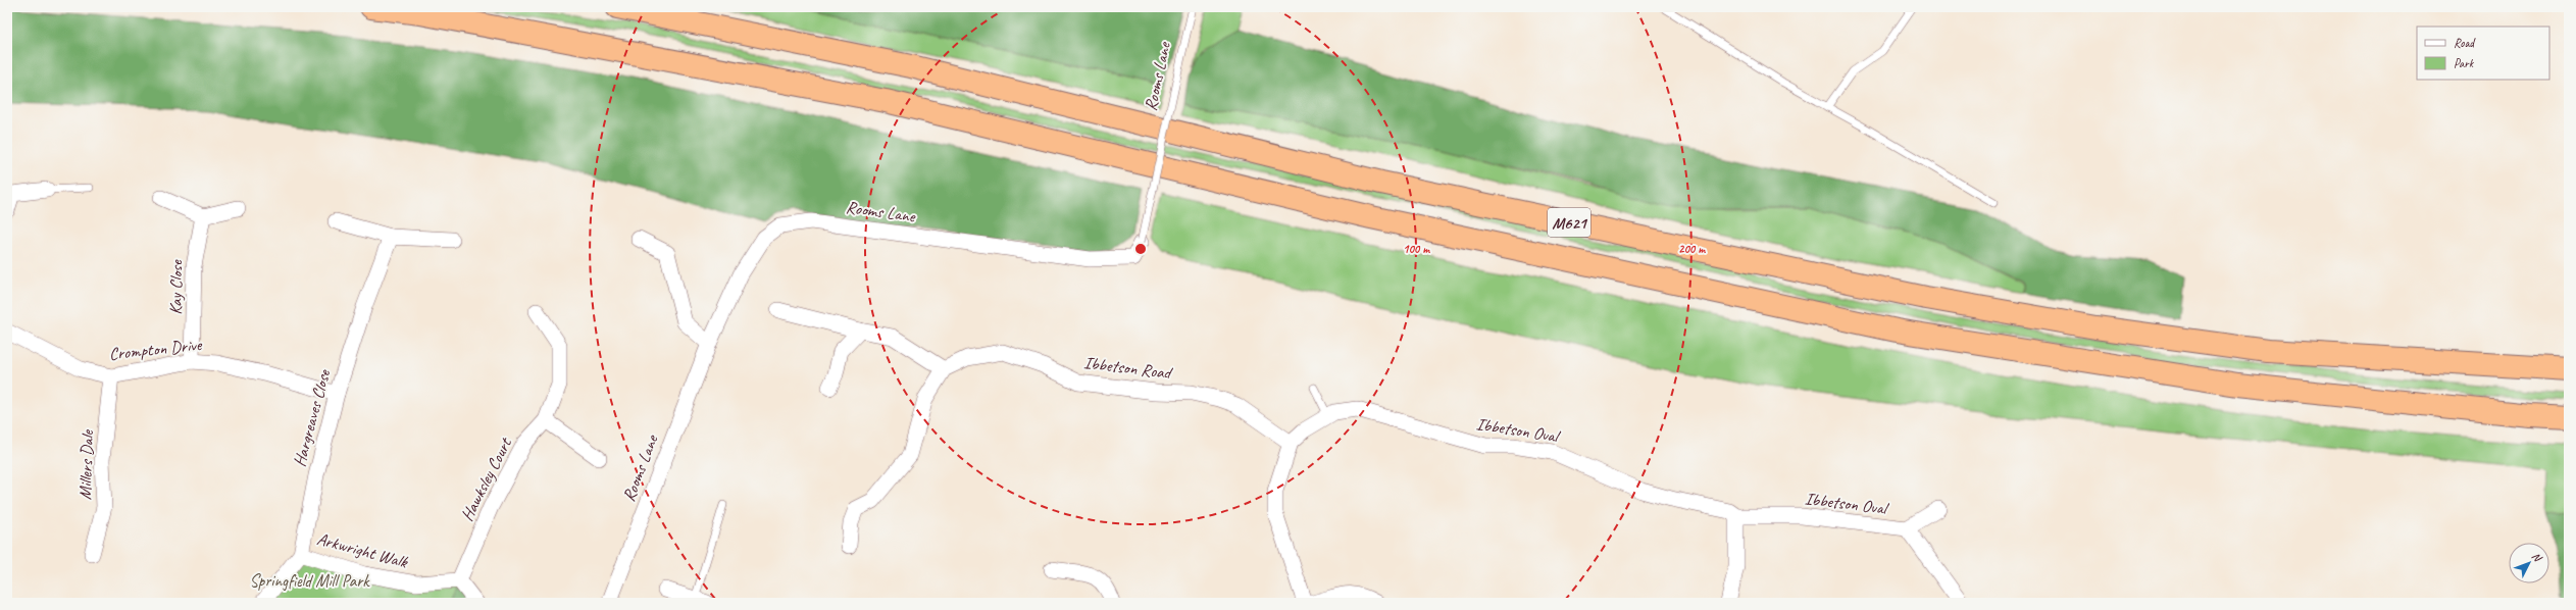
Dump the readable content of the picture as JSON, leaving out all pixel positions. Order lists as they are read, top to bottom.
{
  "streets": {
    "highway": ["M621"],
    "street": [
      "Rooms Lane",
      "Kay Close",
      "Crompton Drive",
      "Ibbetson Road",
      "Hargreaves Close",
      "Ibbetson Oval",
      "Millers Dale",
      "Hawksley Court",
      "Arkwright Walk"
    ]
  },
  "crossings": [
    ["Kay Close", "Crompton Drive"],
    ["Crompton Drive", "Hargreaves Close"],
    ["Crompton Drive", "Millers Dale"],
    ["Ibbetson Road", "Ibbetson Oval"],
    ["Hargreaves Close", "Arkwright Walk"],
    ["Hawksley Court", "Arkwright Walk"]
  ],
  "parks": ["Springfield Mill Park"],
  "legend": ["Road", "Park"],
  "north": "top right",
  "rings": ["100 m", "200 m"]
}
